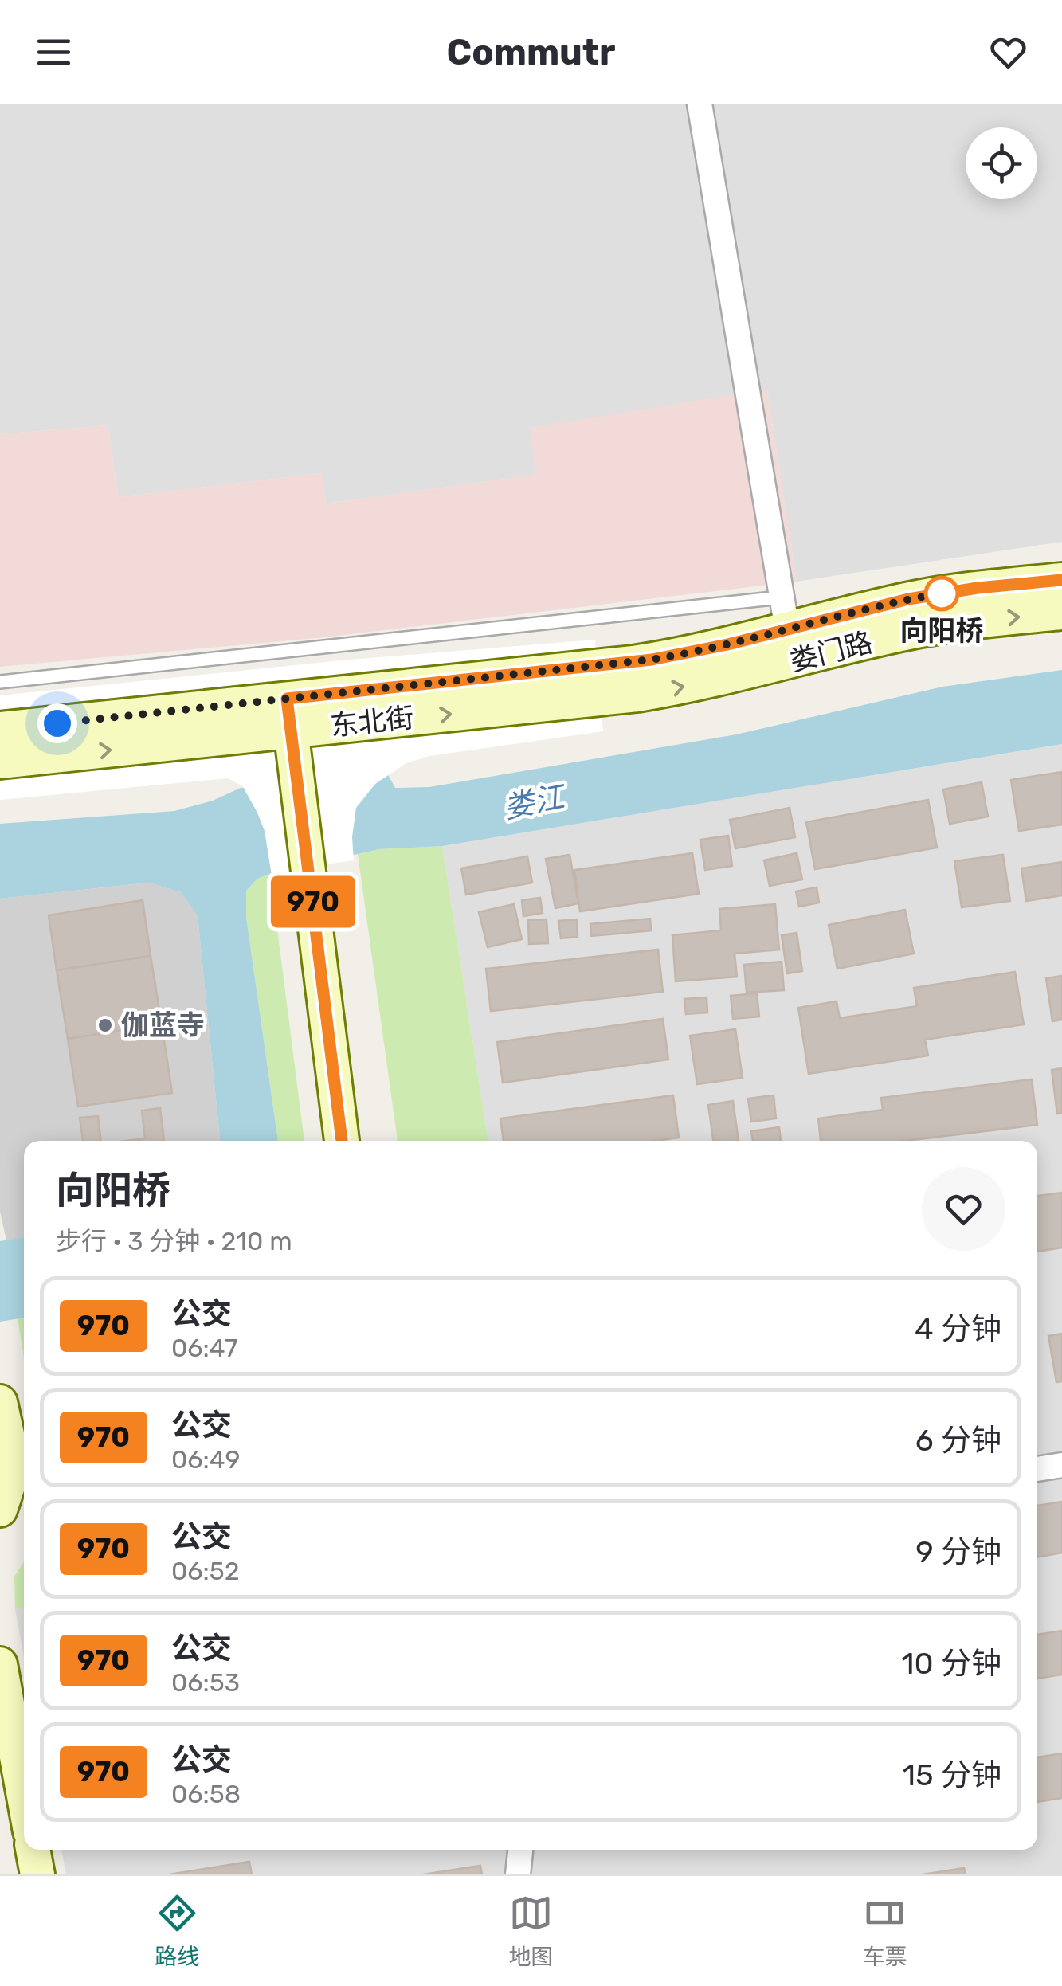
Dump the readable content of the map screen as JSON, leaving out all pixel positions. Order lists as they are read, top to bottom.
{
  "streets": {
    "main road": ["娄门路", "东北街"]
  },
  "crossings": [
    ["娄门路", "东北街"]
  ],
  "water": ["娄江"],
  "places": ["向阳桥", "伽蓝寺"],
  "lines": ["bus line 970"],
  "page": {
    "header": "Commutr",
    "on_map": "970",
    "heading": ["向阳桥", "步行 · 3 分钟 · 210 m"],
    "list": [
      {
        "mark": "970",
        "name": "公交",
        "note": "06:47",
        "value": "4 分钟"
      },
      {
        "mark": "970",
        "name": "公交",
        "note": "06:49",
        "value": "6 分钟"
      },
      {
        "mark": "970",
        "name": "公交",
        "note": "06:52",
        "value": "9 分钟"
      },
      {
        "mark": "970",
        "name": "公交",
        "note": "06:53",
        "value": "10 分钟"
      },
      {
        "mark": "970",
        "name": "公交",
        "note": "06:58",
        "value": "15 分钟"
      }
    ],
    "tabs": ["路线", "地图", "车票"]
  }
}
